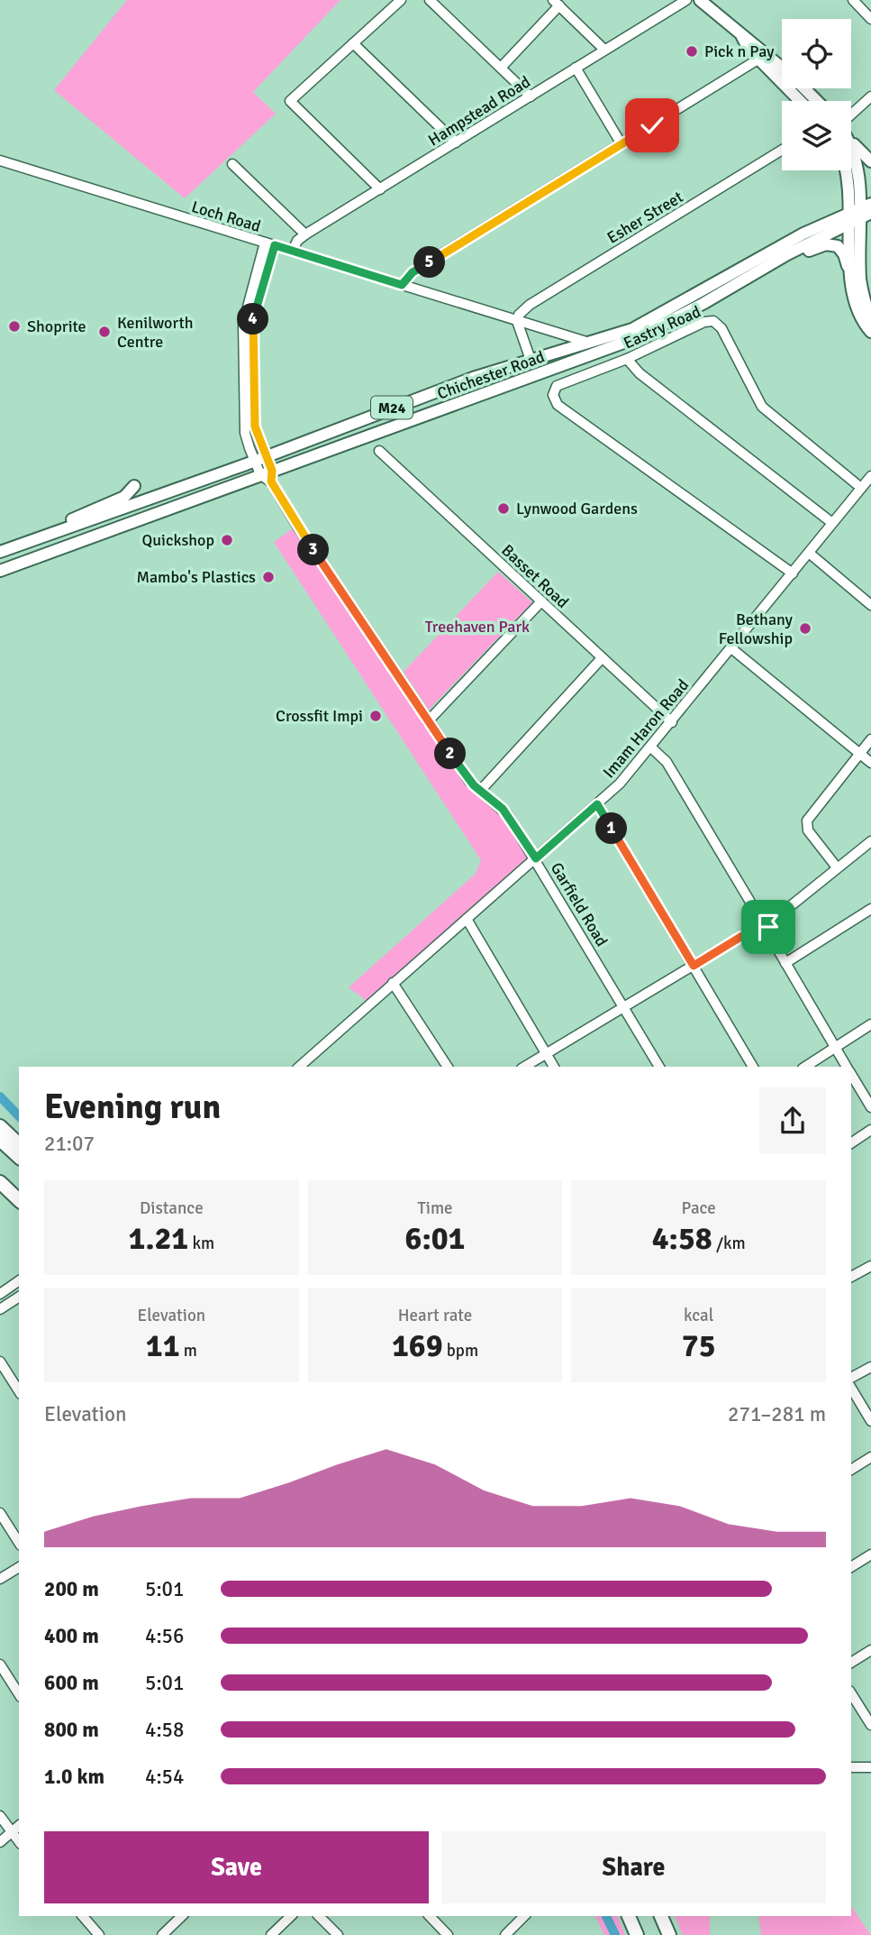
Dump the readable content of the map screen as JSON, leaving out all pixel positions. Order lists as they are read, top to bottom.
{
  "streets": {
    "main road": ["Chichester Road", "M24"],
    "street": [
      "Hampstead Road",
      "Loch Road",
      "Esher Street",
      "Eastry Road",
      "Basset Road",
      "Imam Haron Road",
      "Garfield Road"
    ]
  },
  "crossings": [
    ["Hampstead Road", "Loch Road"],
    ["Loch Road", "Esher Street"],
    ["Loch Road", "Chichester Road"],
    ["Loch Road", "Garfield Road"],
    ["Eastry Road", "Imam Haron Road"],
    ["Chichester Road", "Garfield Road"],
    ["Basset Road", "Imam Haron Road"],
    ["Imam Haron Road", "Garfield Road"]
  ],
  "parks": ["Treehaven Park"],
  "places": [
    "Pick n Pay",
    "Shoprite",
    "Kenilworth Centre",
    "Lynwood Gardens",
    "Quickshop",
    "Mambo's Plastics",
    "Bethany Fellowship",
    "Crossfit Impi"
  ],
  "page": {
    "pins": [
      "5",
      "4",
      "3",
      "2",
      "1"
    ],
    "heading": ["Evening run", "21:07"],
    "stats": [
      ["Distance", "1.21 km"],
      ["Time", "6:01"],
      ["Pace", "4:58 /km"],
      ["Elevation", "11 m"],
      ["Heart rate", "169 bpm"],
      ["kcal", "75"]
    ],
    "chart": ["Elevation", "271–281 m"],
    "list": [
      {
        "name": "200 m",
        "note": "5:01"
      },
      {
        "name": "400 m",
        "note": "4:56"
      },
      {
        "name": "600 m",
        "note": "5:01"
      },
      {
        "name": "800 m",
        "note": "4:58"
      },
      {
        "name": "1.0 km",
        "note": "4:54"
      }
    ],
    "buttons": ["Save", "Share"]
  }
}
